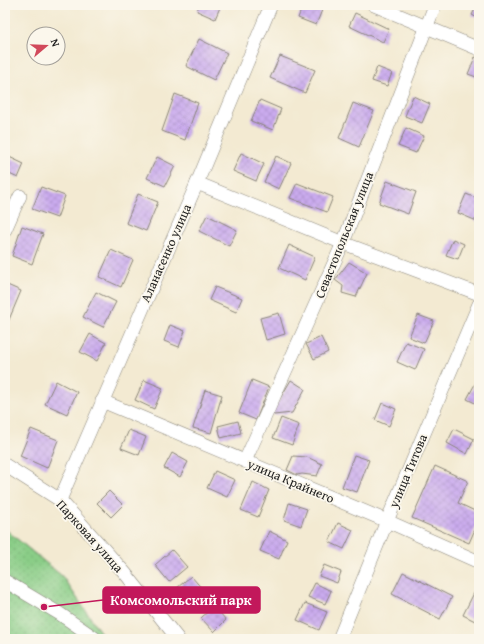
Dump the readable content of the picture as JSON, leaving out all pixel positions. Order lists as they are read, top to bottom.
{
  "streets": {
    "street": [
      "Севастопольская улица",
      "Аланасенко улица",
      "улица Титова",
      "улица Крайнего",
      "Парковая улица"
    ]
  },
  "crossings": [
    ["Севастопольская улица", "улица Крайнего"],
    ["Аланасенко улица", "улица Крайнего"],
    ["Аланасенко улица", "Парковая улица"],
    ["улица Титова", "улица Крайнего"]
  ],
  "places": ["Комсомольский парк"],
  "north": "right"
}
